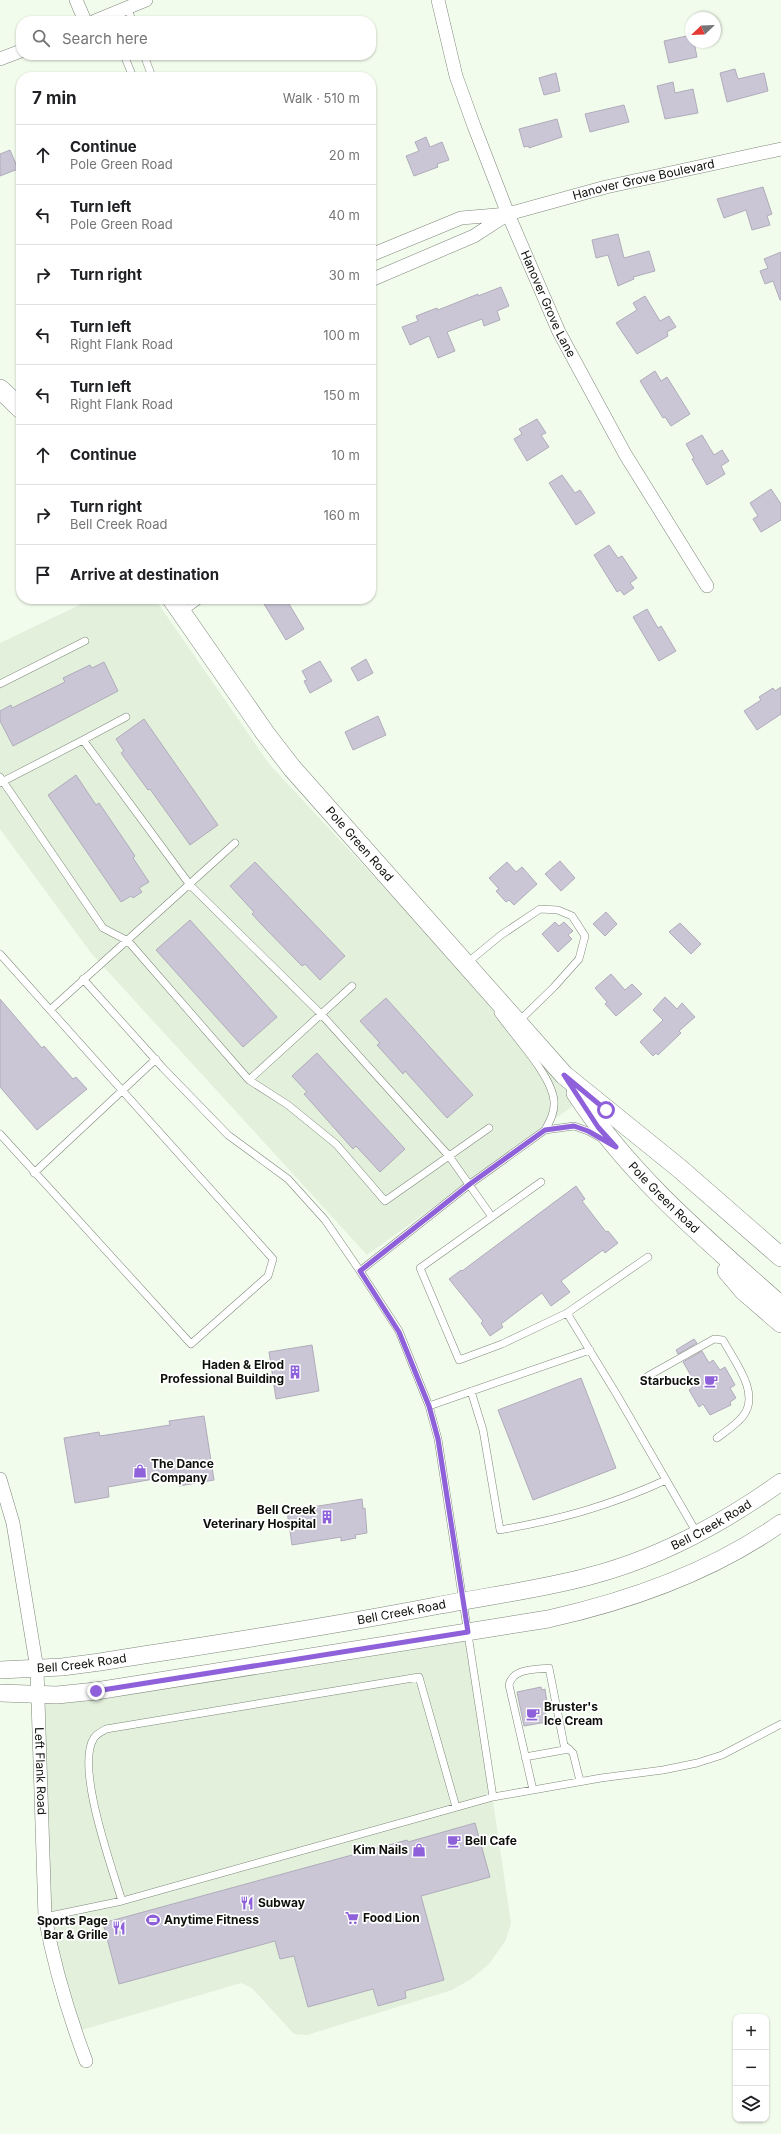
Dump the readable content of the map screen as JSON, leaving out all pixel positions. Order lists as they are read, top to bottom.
{
  "streets": {
    "main road": ["Pole Green Road"],
    "street": [
      "Hanover Grove Boulevard",
      "Hanover Grove Lane",
      "Bell Creek Road",
      "Left Flank Road"
    ]
  },
  "crossings": [
    ["Hanover Grove Boulevard", "Hanover Grove Lane"],
    ["Bell Creek Road", "Left Flank Road"]
  ],
  "places": {
    "building": ["Haden & Elrod Professional Building", "Bell Creek Veterinary Hospital"],
    "cafe": ["Starbucks", "Bruster's Ice Cream", "Bell Cafe"],
    "shop": ["The Dance Company", "Kim Nails"],
    "restaurant": ["Subway", "Sports Page Bar & Grille"],
    "supermarket": ["Food Lion"],
    "sports": ["Anytime Fitness"]
  },
  "north": "bottom left",
  "page": {
    "search": "Search here",
    "heading": ["7 min", "Walk · 510 m"],
    "list": [
      ["Continue", "Pole Green Road", "20 m"],
      ["Turn left", "Pole Green Road", "40 m"],
      ["Turn right", "30 m"],
      ["Turn left", "Right Flank Road", "100 m"],
      ["Turn left", "Right Flank Road", "150 m"],
      ["Continue", "10 m"],
      ["Turn right", "Bell Creek Road", "160 m"],
      "Arrive at destination"
    ],
    "map_buttons": ["+", "−"]
  }
}
